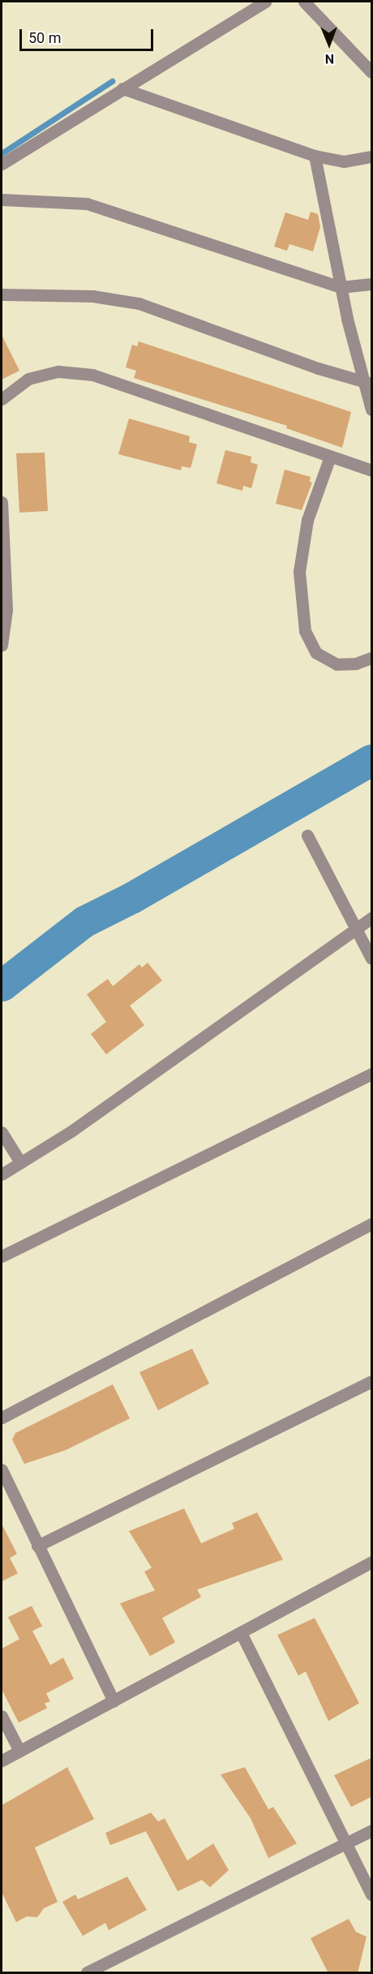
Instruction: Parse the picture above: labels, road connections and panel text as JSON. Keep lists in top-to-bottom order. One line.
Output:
{"scale_bar":"50 m","north":"bottom"}
